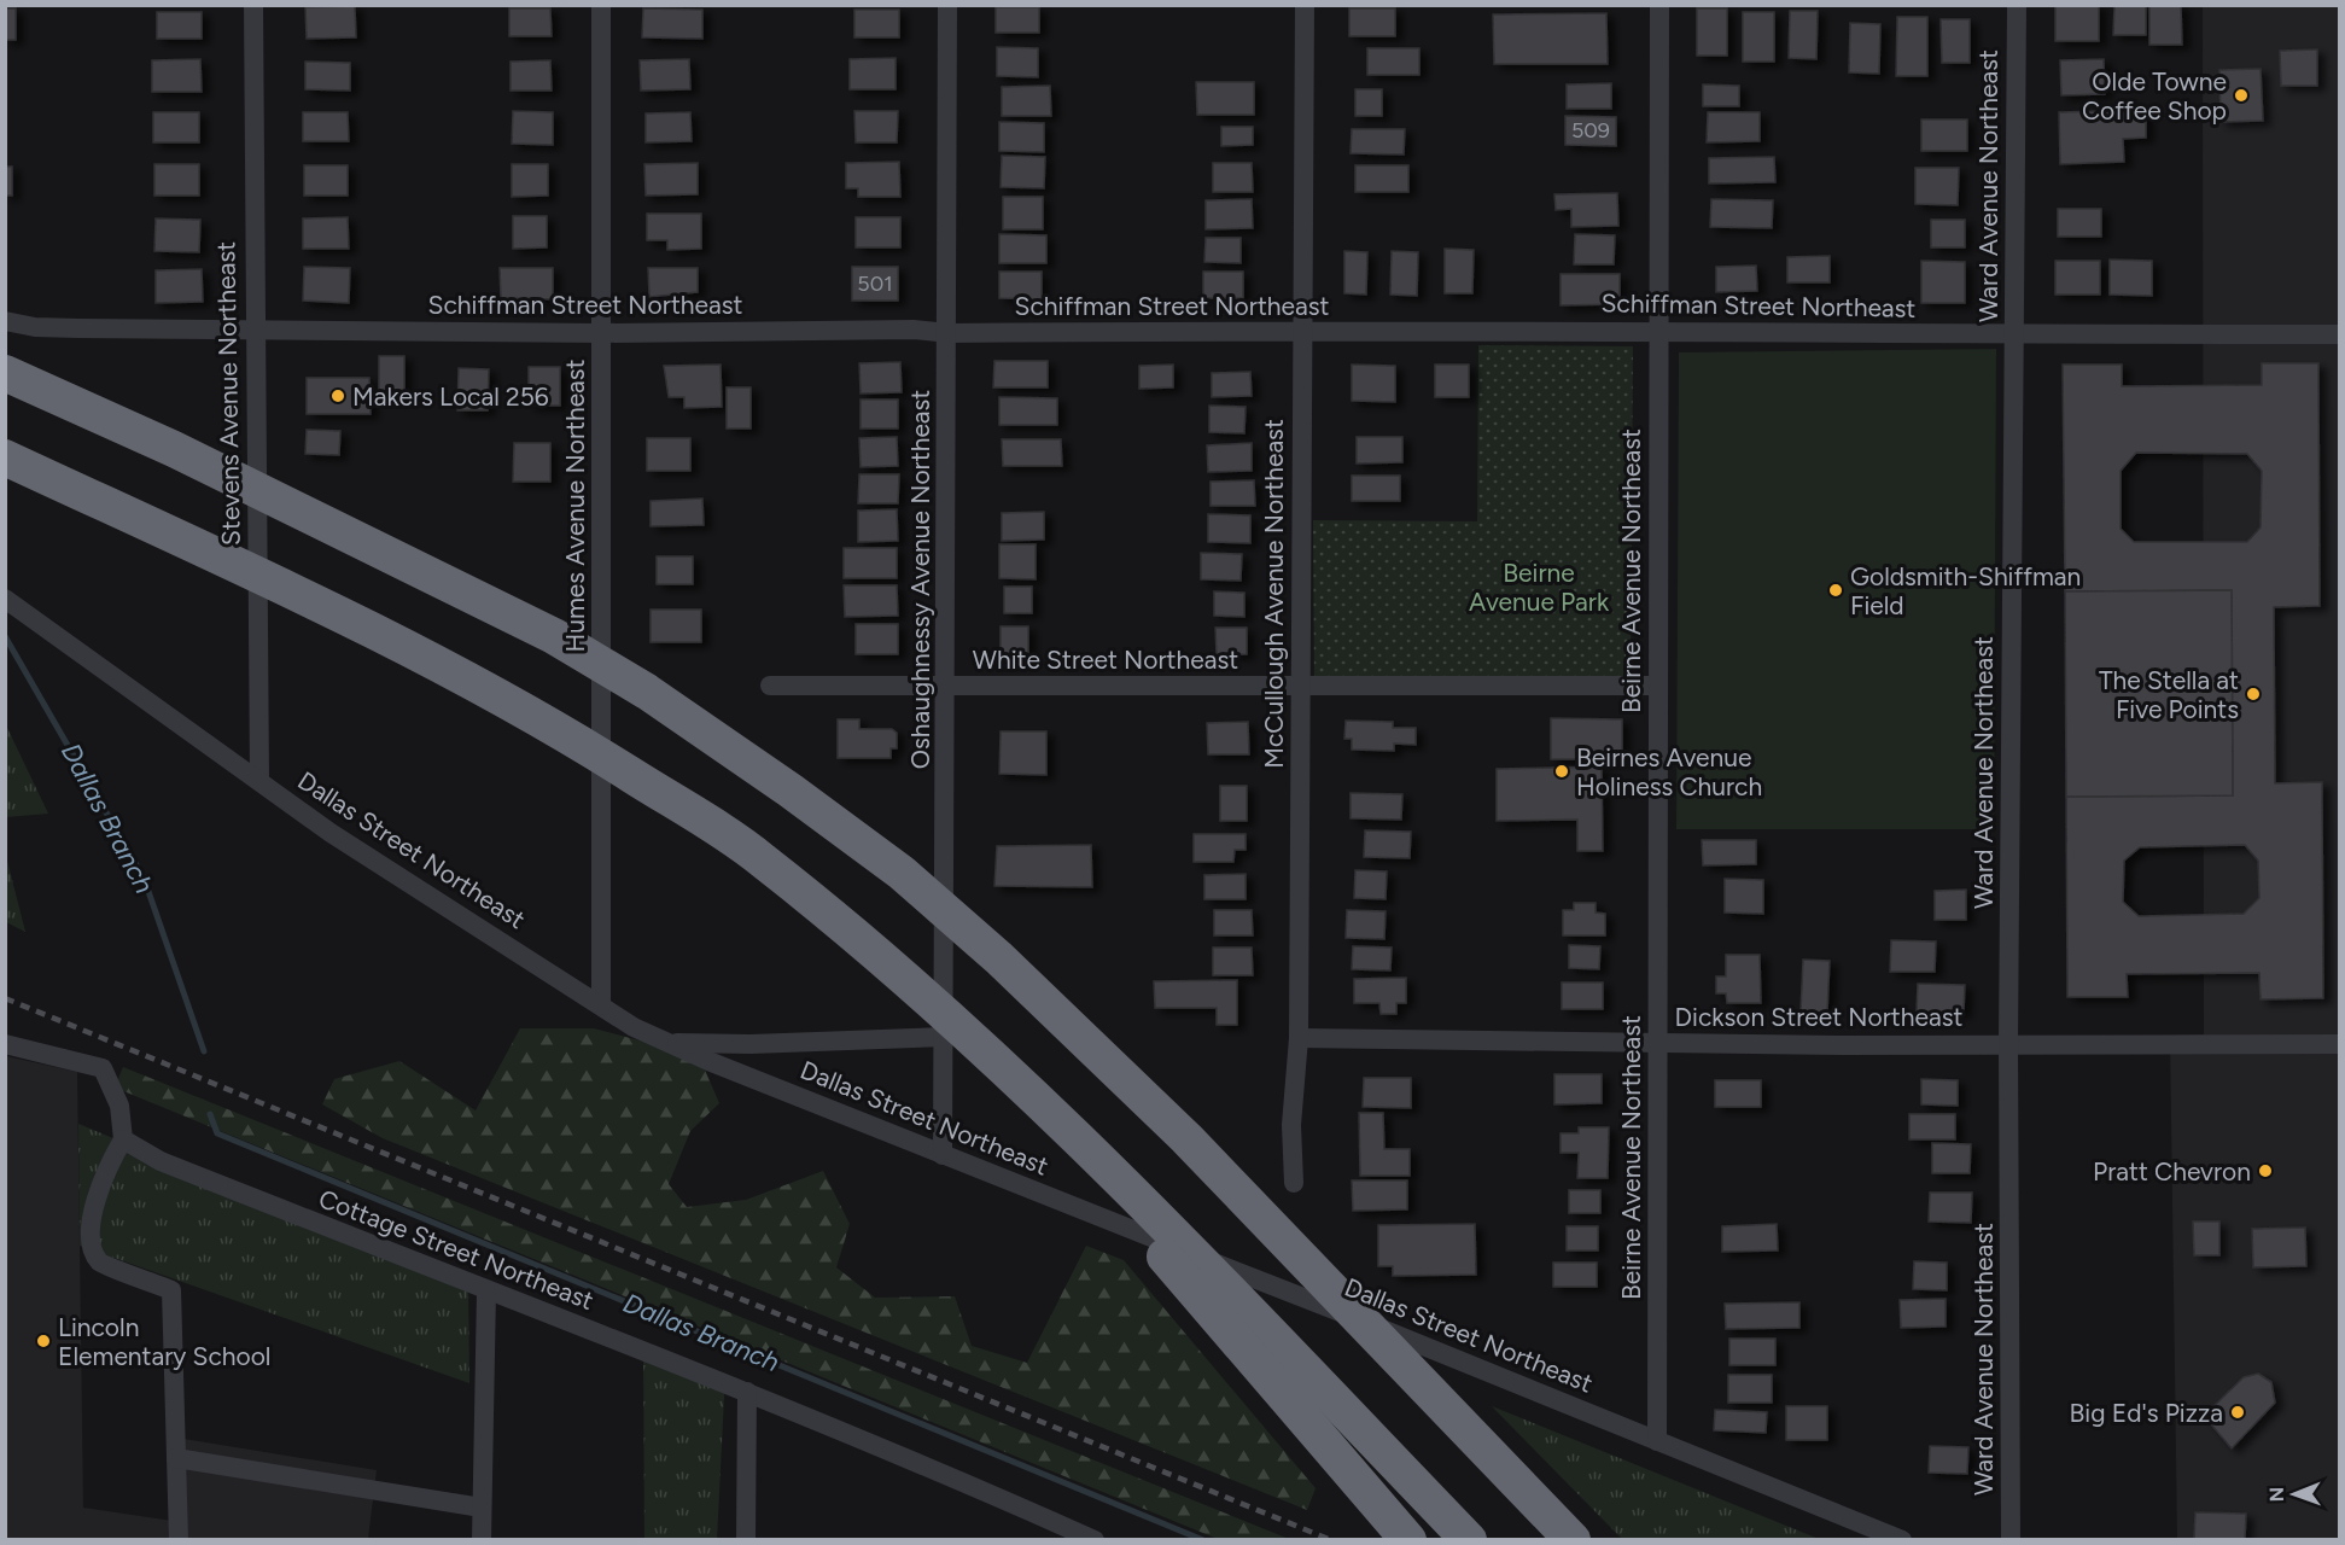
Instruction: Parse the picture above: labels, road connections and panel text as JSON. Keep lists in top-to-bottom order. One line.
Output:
{"streets":{"street":["Ward Avenue Northeast","Schiffman Street Northeast","Stevens Avenue Northeast","Humes Avenue Northeast","Beirne Avenue Northeast","Oshaughnessy Avenue Northeast","McCullough Avenue Northeast","White Street Northeast","Dallas Street Northeast","Dickson Street Northeast","Cottage Street Northeast"]},"crossings":[["Ward Avenue Northeast","Schiffman Street Northeast"],["Ward Avenue Northeast","Dickson Street Northeast"],["Schiffman Street Northeast","Stevens Avenue Northeast"],["Schiffman Street Northeast","Humes Avenue Northeast"],["Schiffman Street Northeast","Beirne Avenue Northeast"],["Schiffman Street Northeast","Oshaughnessy Avenue Northeast"],["Schiffman Street Northeast","McCullough Avenue Northeast"],["Stevens Avenue Northeast","Dallas Street Northeast"],["Humes Avenue Northeast","Dallas Street Northeast"],["Beirne Avenue Northeast","White Street Northeast"],["Beirne Avenue Northeast","Dallas Street Northeast"],["Beirne Avenue Northeast","Dickson Street Northeast"],["Oshaughnessy Avenue Northeast","White Street Northeast"],["Oshaughnessy Avenue Northeast","Dallas Street Northeast"],["McCullough Avenue Northeast","White Street Northeast"],["McCullough Avenue Northeast","Dickson Street Northeast"]],"water":["Dallas Branch"],"parks":["Beirne Avenue Park"],"places":["Olde Towne Coffee Shop","Makers Local 256","Goldsmith-Shiffman Field","The Stella at Five Points","Beirnes Avenue Holiness Church","Pratt Chevron","Lincoln Elementary School","Big Ed's Pizza"],"house_numbers":["509","501"],"north":"left"}
